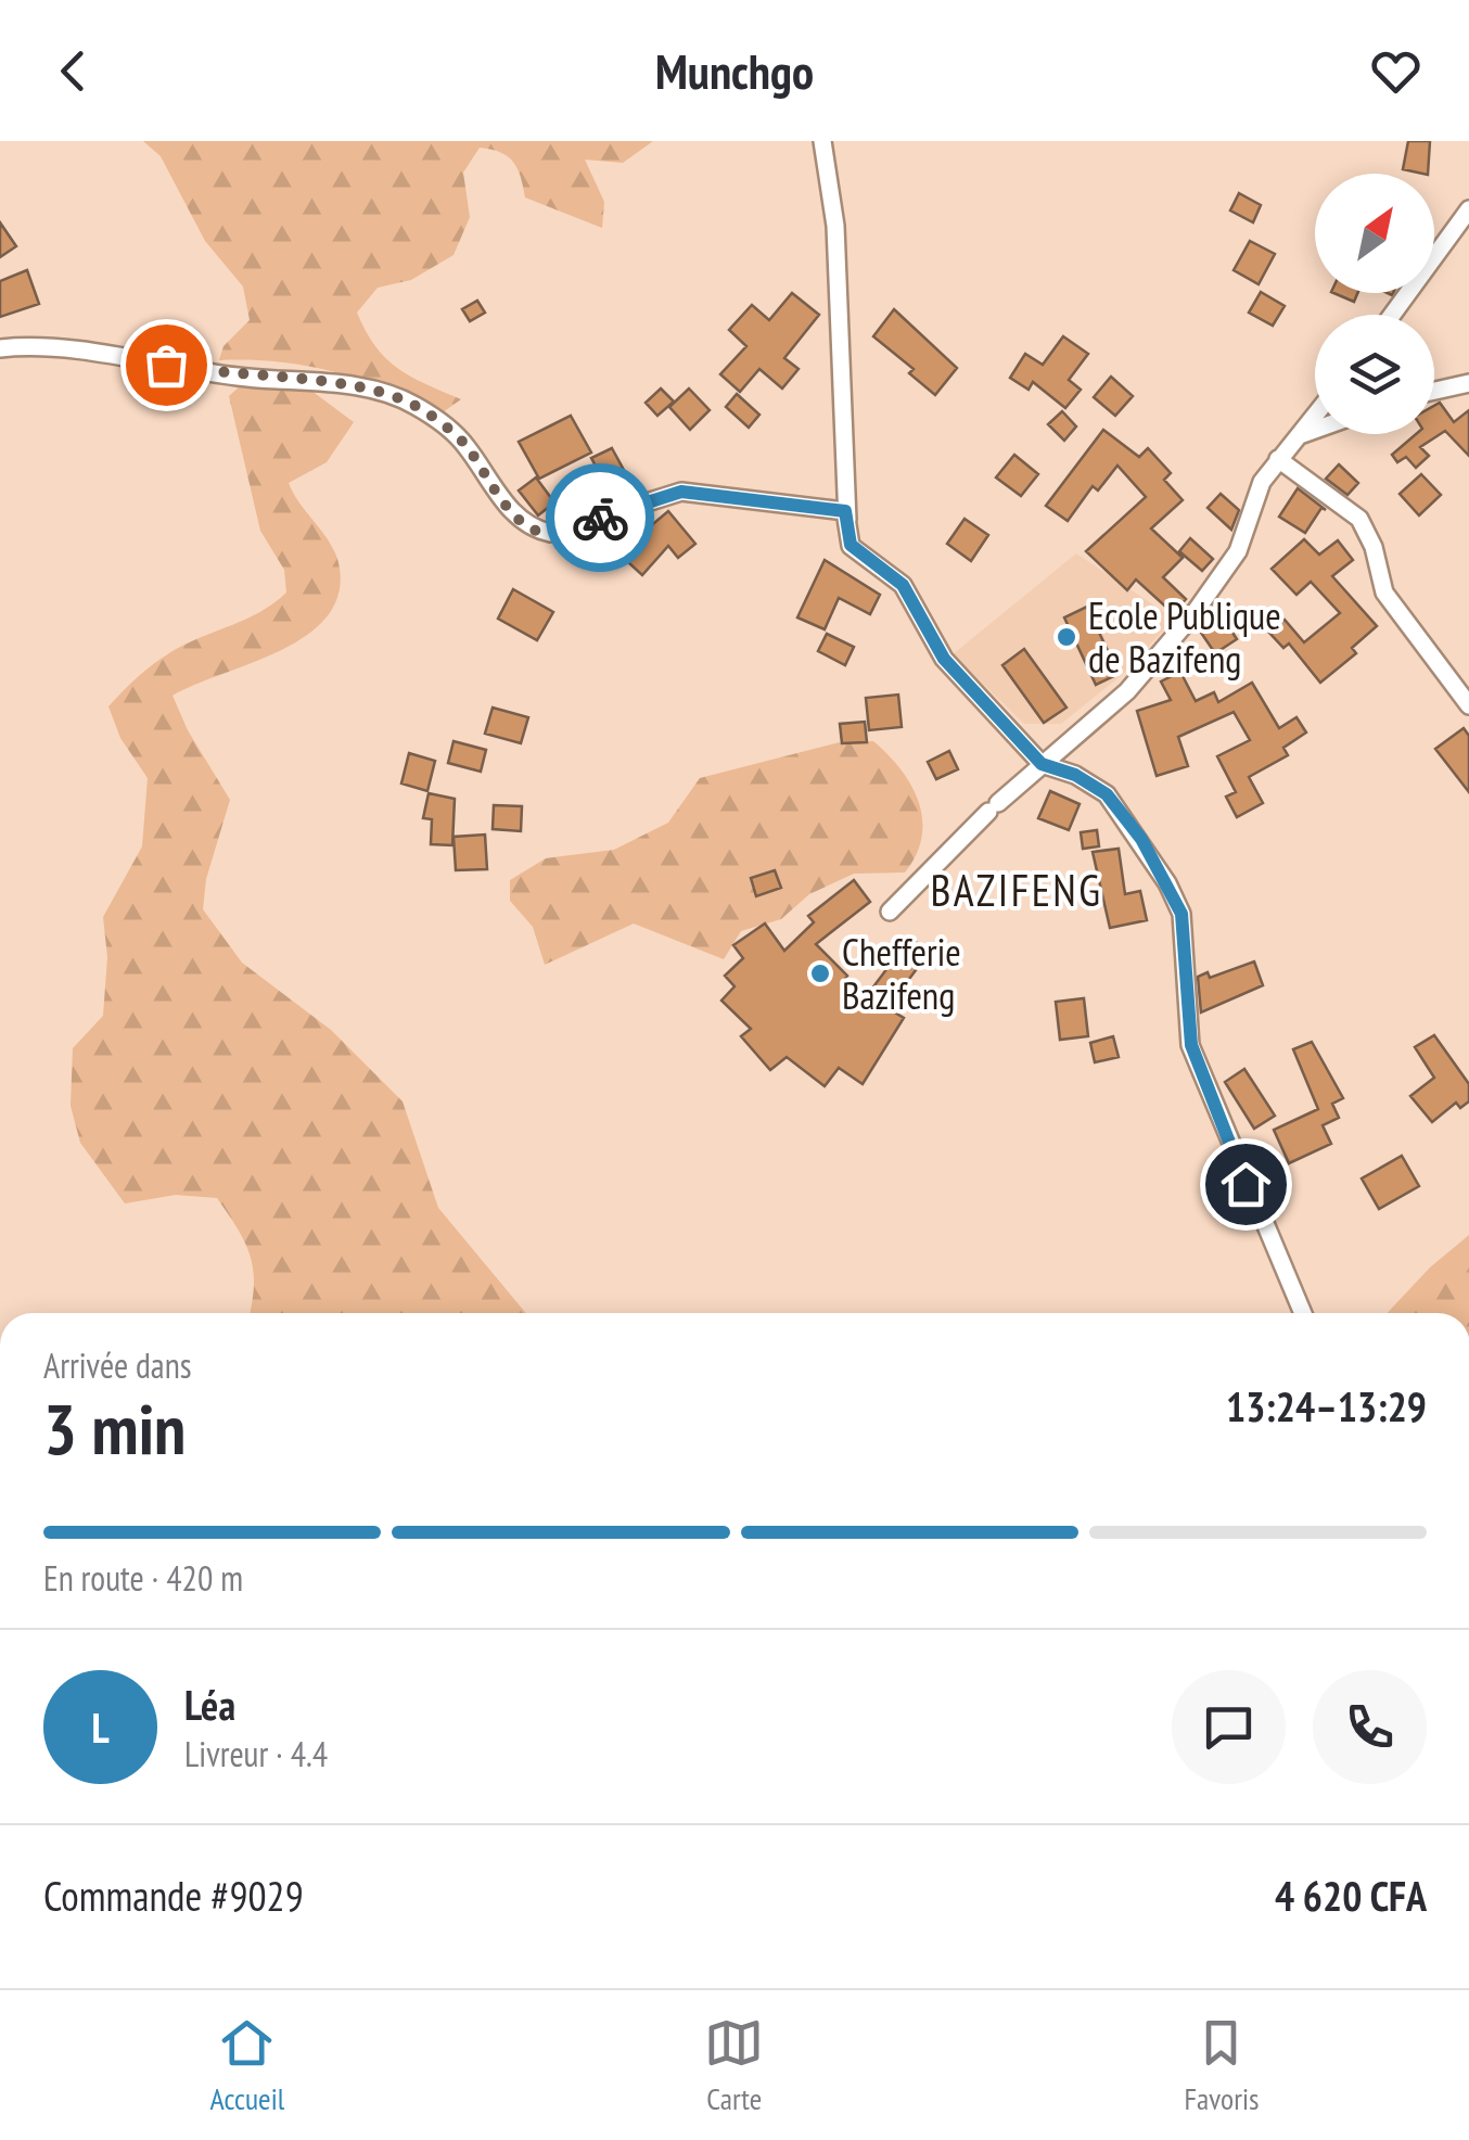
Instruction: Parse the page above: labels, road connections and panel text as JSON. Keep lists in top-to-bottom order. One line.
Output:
{"districts":["BAZIFENG"],"places":["Ecole Publique de Bazifeng","Chefferie Bazifeng"],"north":"top right","page":{"header":"Munchgo","heading":["3 min","Arrivée dans","13:24–13:29"],"panel":["Léa","Livreur · 4.4","Commande #9029","4 620 CFA"],"bar":"En route · 420 m","round":"L","tabs":["Accueil","Carte","Favoris"]}}
